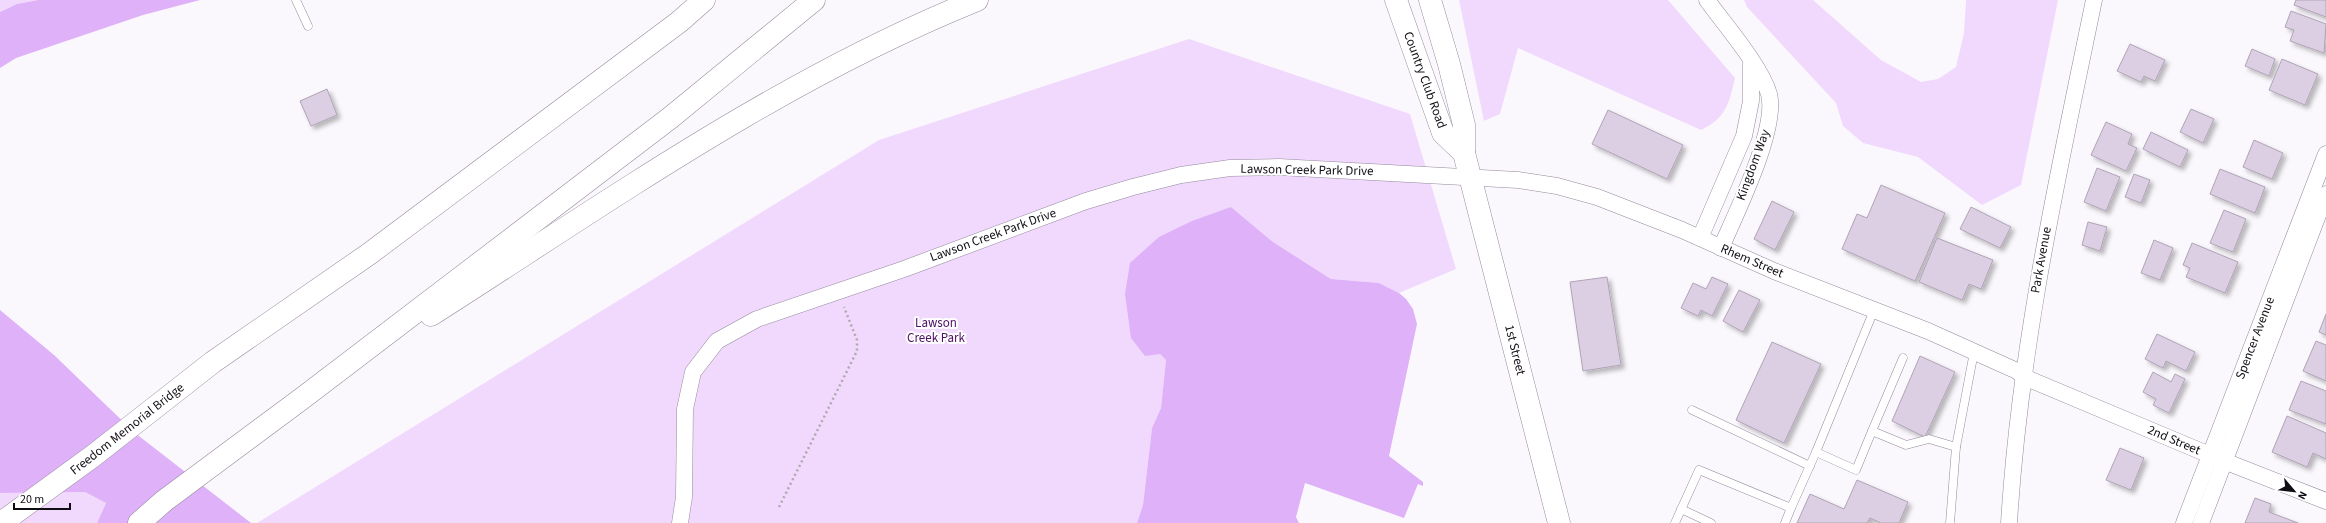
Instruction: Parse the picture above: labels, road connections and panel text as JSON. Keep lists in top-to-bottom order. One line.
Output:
{"streets":{"main road":["Country Club Road","1st Street","Freedom Memorial Bridge"],"street":["Kingdom Way","Lawson Creek Park Drive","Park Avenue","Rhem Street","Spencer Avenue","2nd Street"]},"crossings":[["Country Club Road","Lawson Creek Park Drive"],["Country Club Road","Rhem Street"],["Country Club Road","1st Street"],["Kingdom Way","Rhem Street"],["Lawson Creek Park Drive","Rhem Street"],["Lawson Creek Park Drive","1st Street"],["Park Avenue","Rhem Street"],["Park Avenue","2nd Street"],["Rhem Street","1st Street"],["Rhem Street","2nd Street"],["Spencer Avenue","2nd Street"]],"parks":["Lawson Creek Park"],"scale_bar":"20 m","north":"bottom right"}
